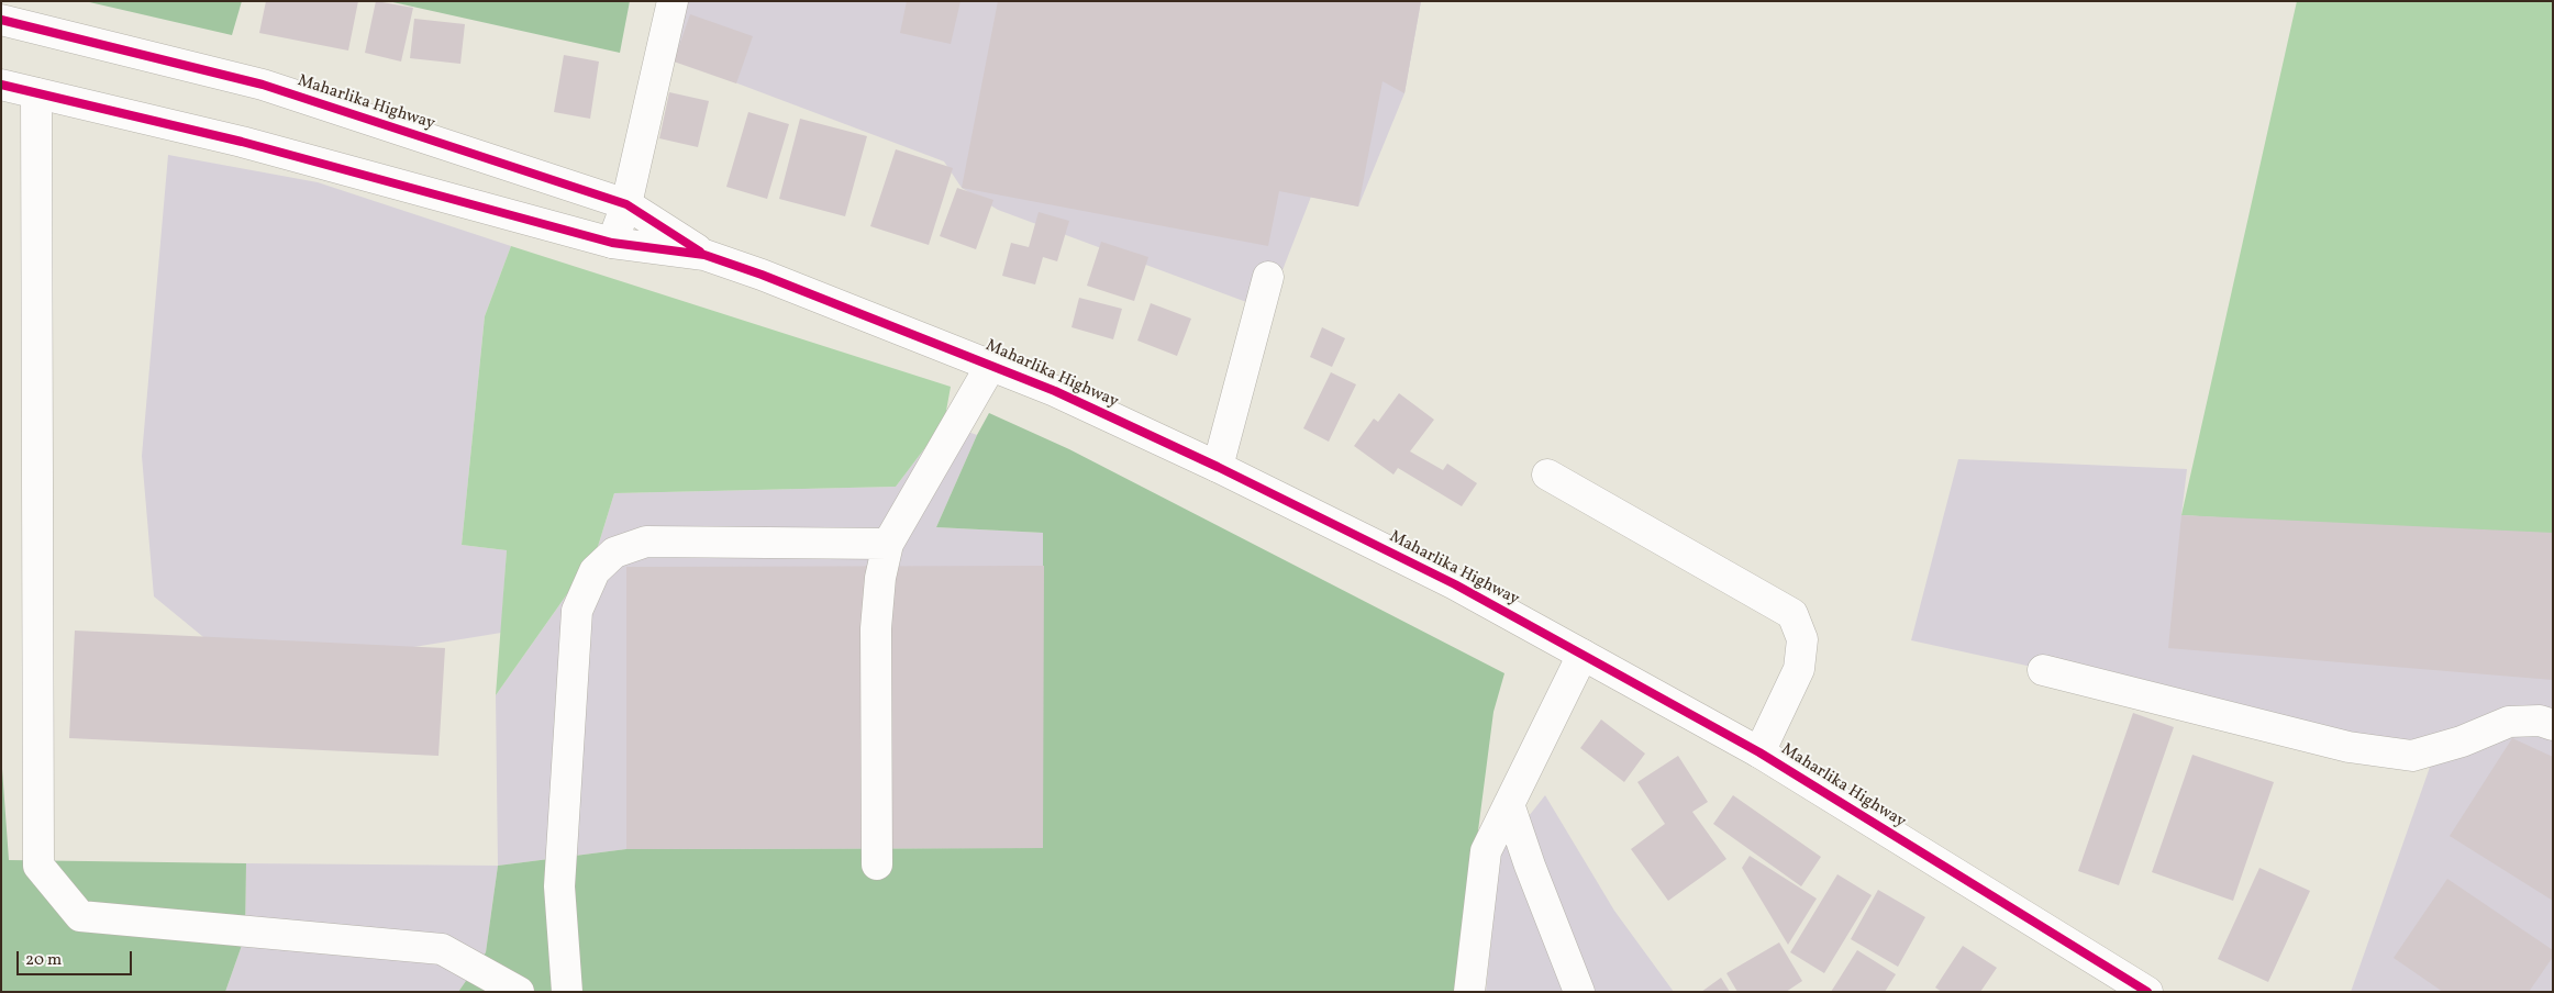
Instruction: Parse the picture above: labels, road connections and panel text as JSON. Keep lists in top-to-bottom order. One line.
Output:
{"streets":{"main road":["Maharlika Highway"]},"scale_bar":"20 m"}
